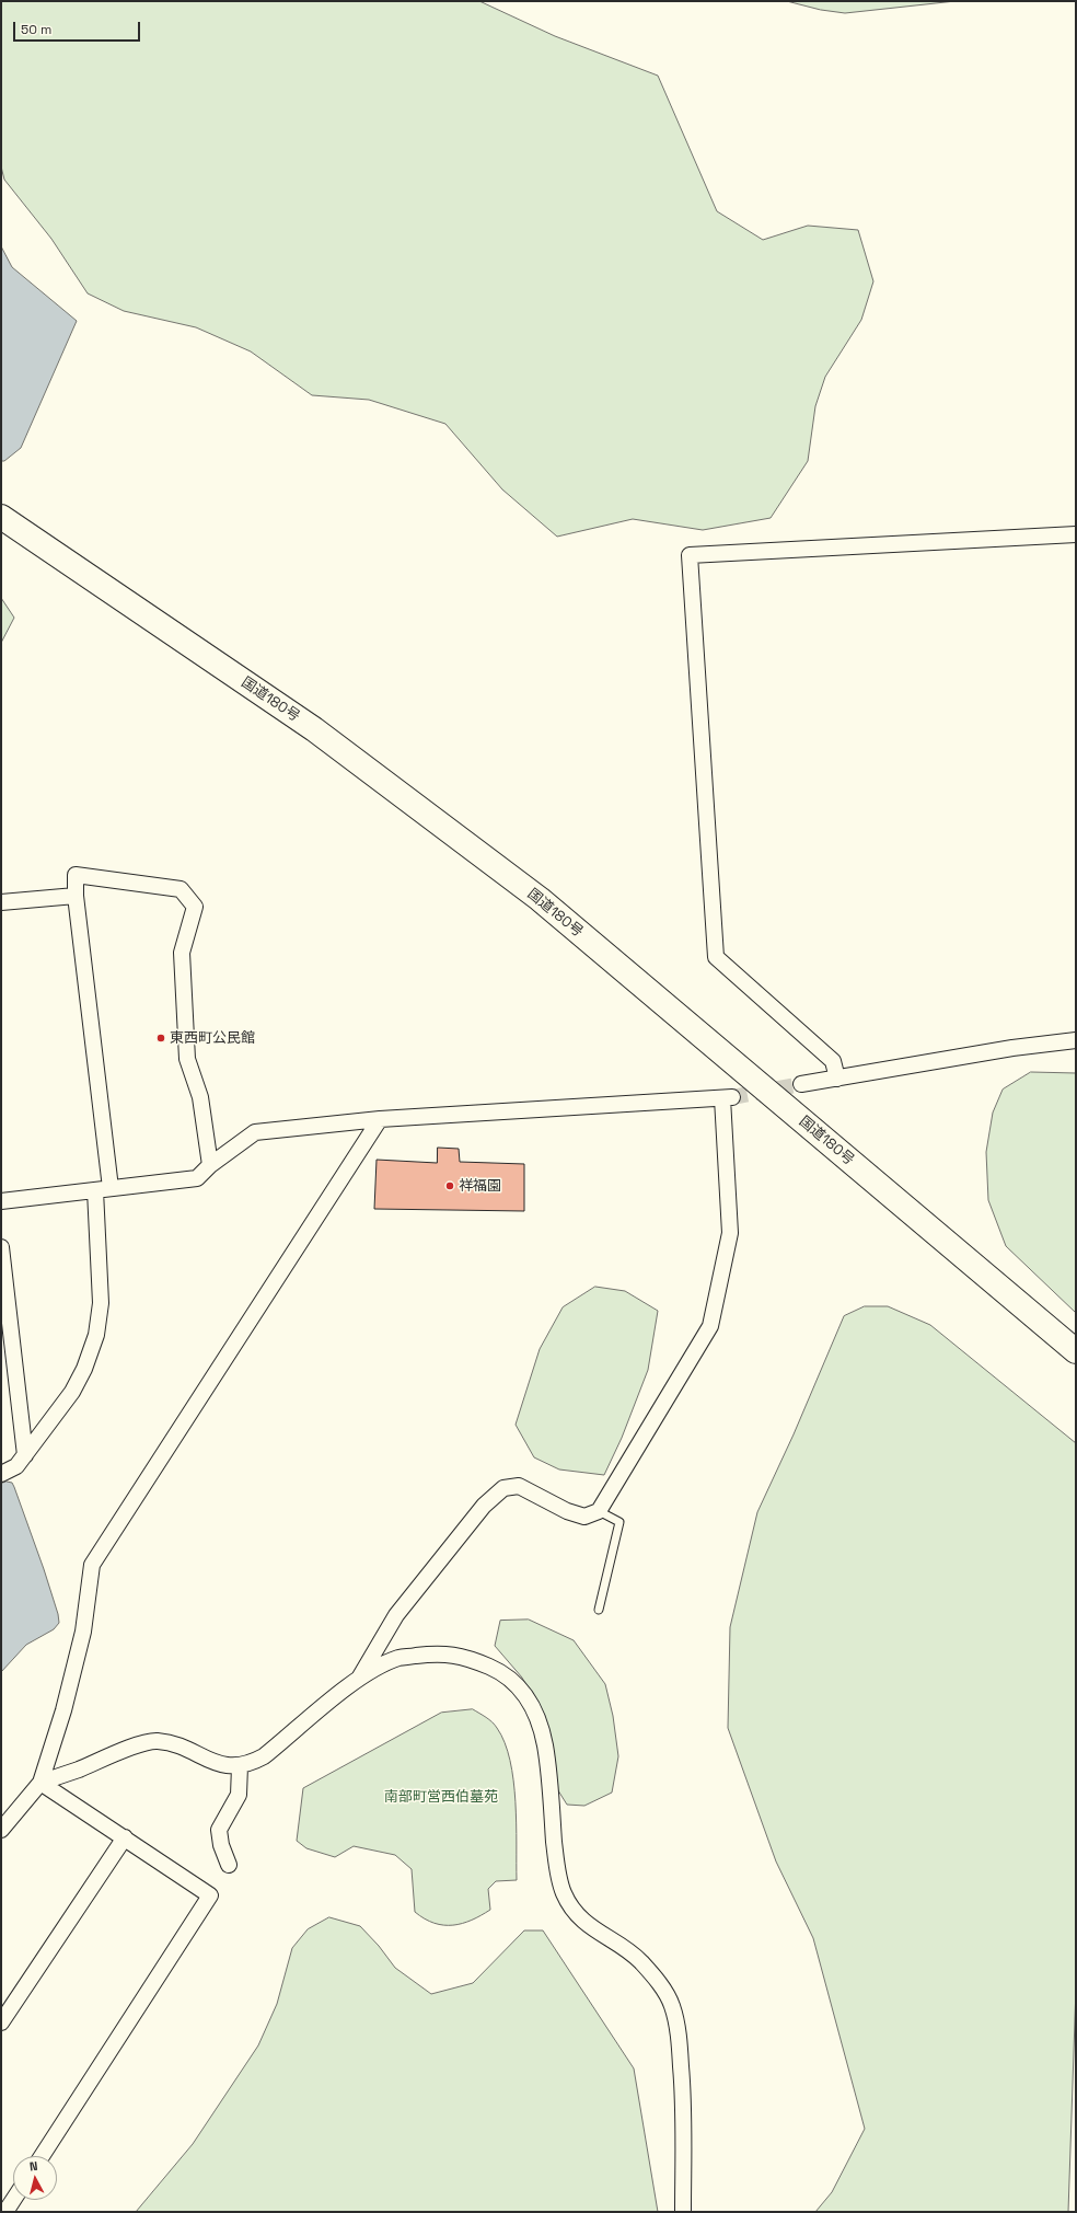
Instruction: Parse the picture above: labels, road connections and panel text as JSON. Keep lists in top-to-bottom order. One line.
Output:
{"streets":{"highway":["国道180号"]},"parks":["南部町営西伯墓苑"],"places":["東西町公民館","祥福園"],"scale_bar":"50 m","north":"top"}
